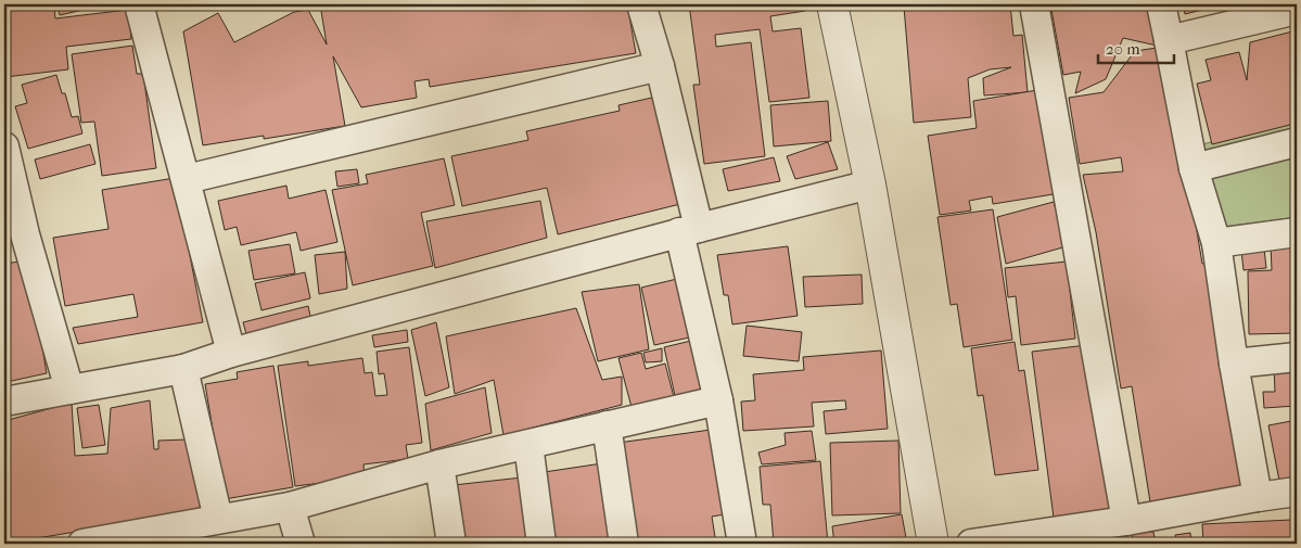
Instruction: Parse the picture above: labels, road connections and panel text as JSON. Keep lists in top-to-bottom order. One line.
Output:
{"scale_bar":"20 m"}
